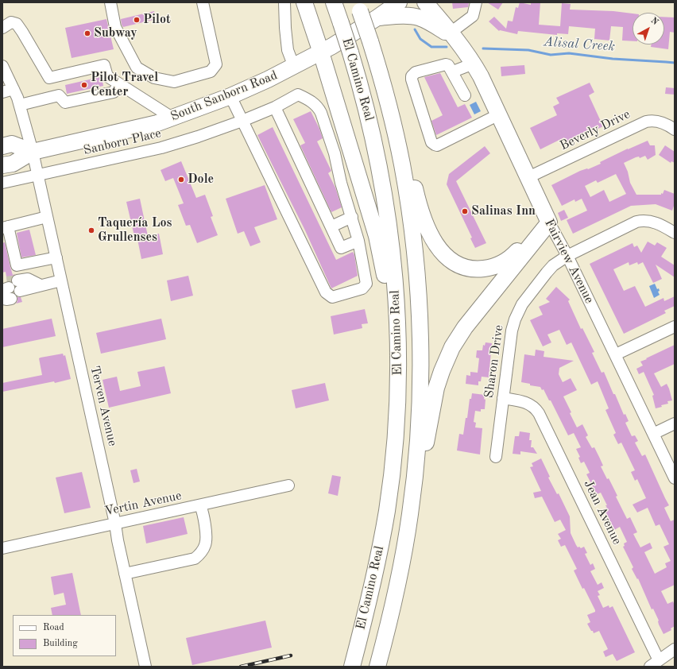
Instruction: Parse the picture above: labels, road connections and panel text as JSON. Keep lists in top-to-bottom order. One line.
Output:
{"streets":{"highway":["El Camino Real","South Sanborn Road","Fairview Avenue"],"street":["Beverly Drive","Sanborn Place","Sharon Drive","Terven Avenue","Vertin Avenue","Jean Avenue"]},"crossings":[["South Sanborn Road","Terven Avenue"],["Beverly Drive","Fairview Avenue"],["Sanborn Place","Terven Avenue"],["Fairview Avenue","Sharon Drive"],["Sharon Drive","Jean Avenue"],["Terven Avenue","Vertin Avenue"]],"water":["Alisal Creek"],"places":["Pilot","Subway","Pilot Travel Center","Dole","Salinas Inn","Taquería Los Grullenses"],"legend":["Road","Building"],"north":"top right"}
